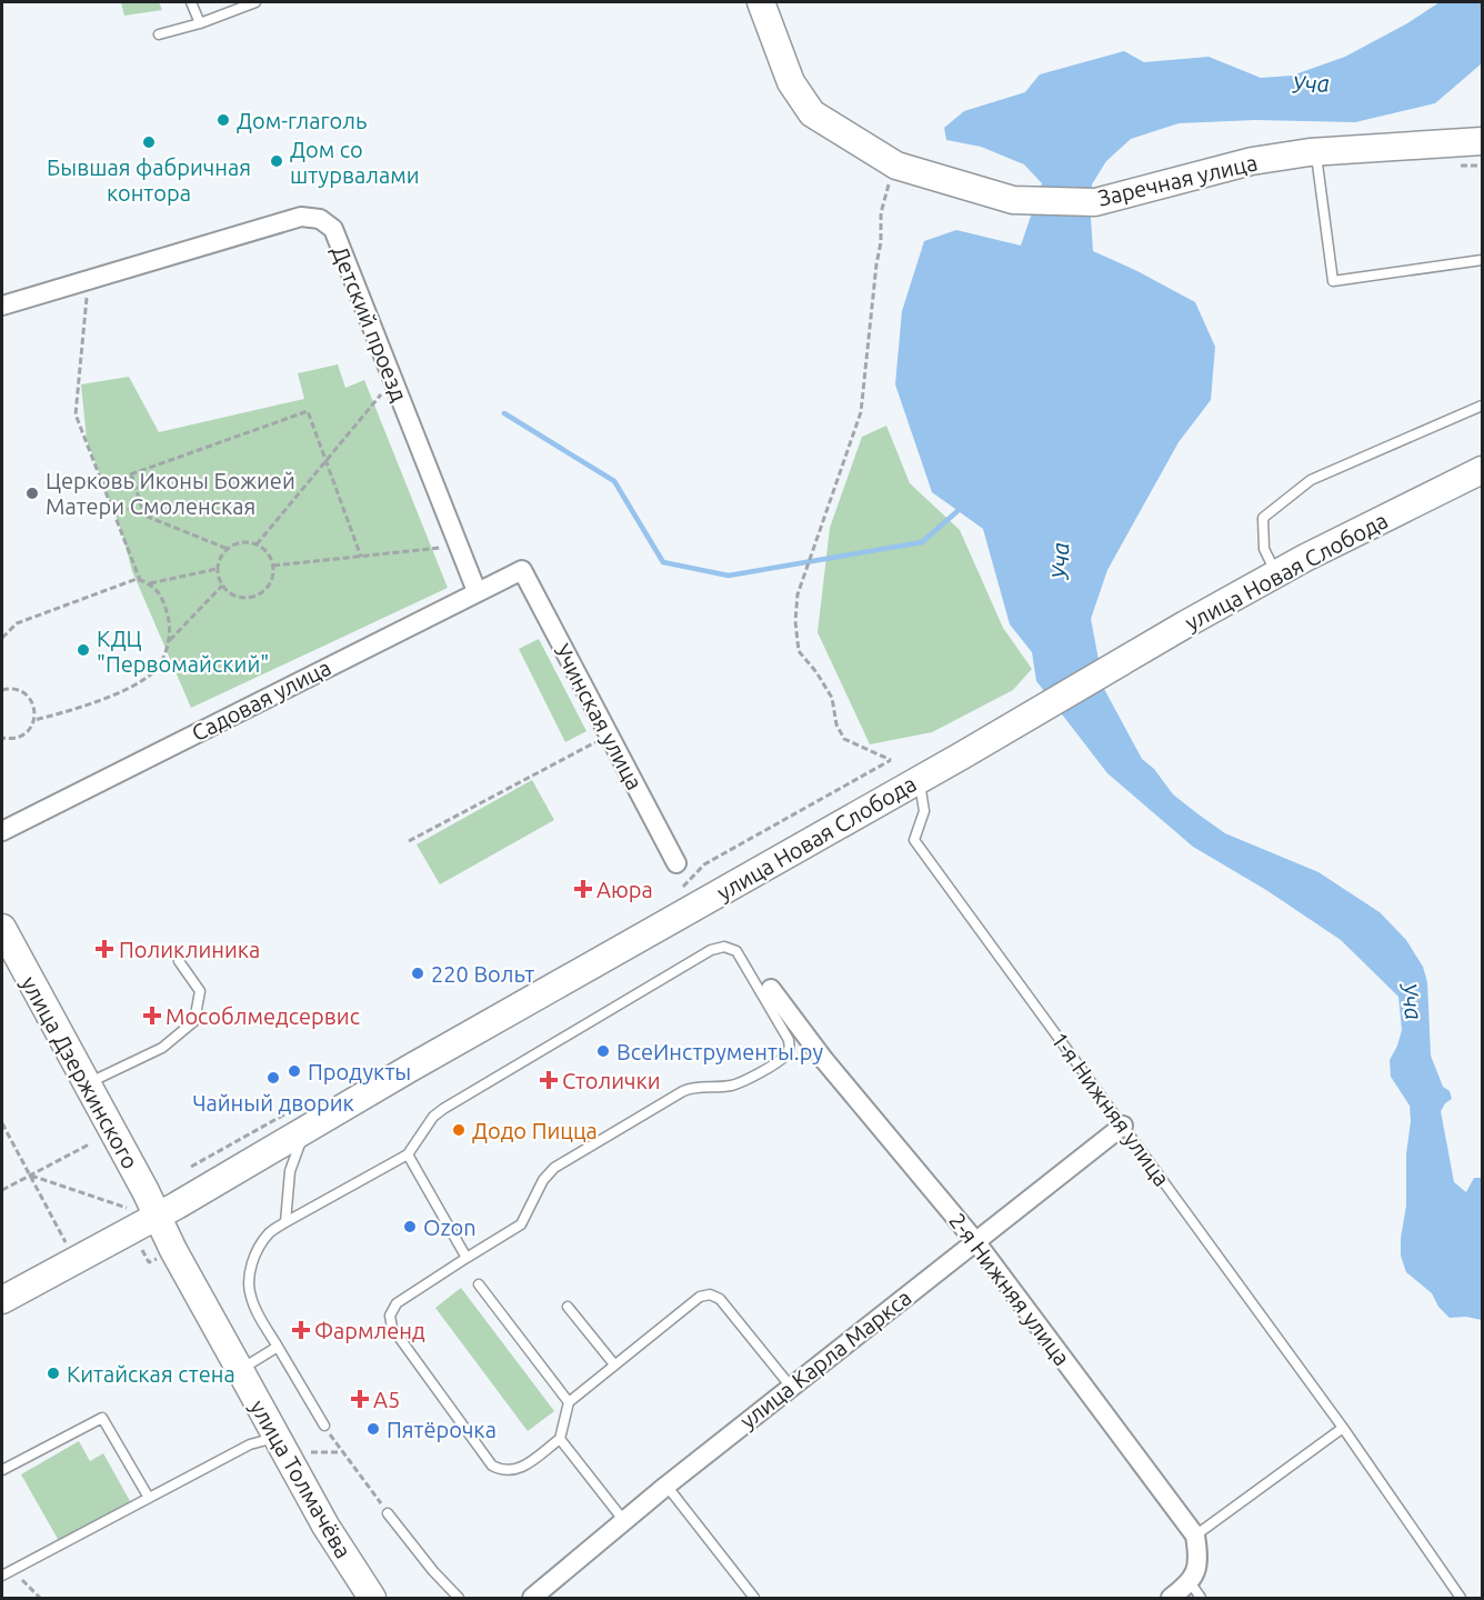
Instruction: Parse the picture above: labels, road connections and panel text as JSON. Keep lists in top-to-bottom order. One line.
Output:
{"streets":{"main road":["Заречная улица","улица Новая Слобода","улица Дзержинского","улица Толмачёва"],"street":["Детский проезд","Садовая улица","Учинская улица","2-я Нижняя улица","улица Карла Маркса"],"lane":["1-я Нижняя улица"]},"crossings":[["Детский проезд","Садовая улица"],["улица Новая Слобода","улица Дзержинского"],["улица Новая Слобода","1-я Нижняя улица"],["улица Новая Слобода","улица Толмачёва"],["Садовая улица","Учинская улица"],["улица Дзержинского","улица Толмачёва"],["1-я Нижняя улица","улица Карла Маркса"],["2-я Нижняя улица","улица Карла Маркса"]],"water":["Уча"],"places":{"other":["Дом-глаголь","Бывшая фабричная контора","Дом со штурвалами","Церковь Иконы Божией Матери Смоленская","КДЦ \"Первомайский\"","220 Вольт","ВсеИнструменты.ру","Продукты","Чайный дворик","Додо Пицца","Ozon","Китайская стена","Пятёрочка"],"health":["Аюра","Поликлиника","Мособлмедсервис","Столички","Фармленд","А5"]}}
